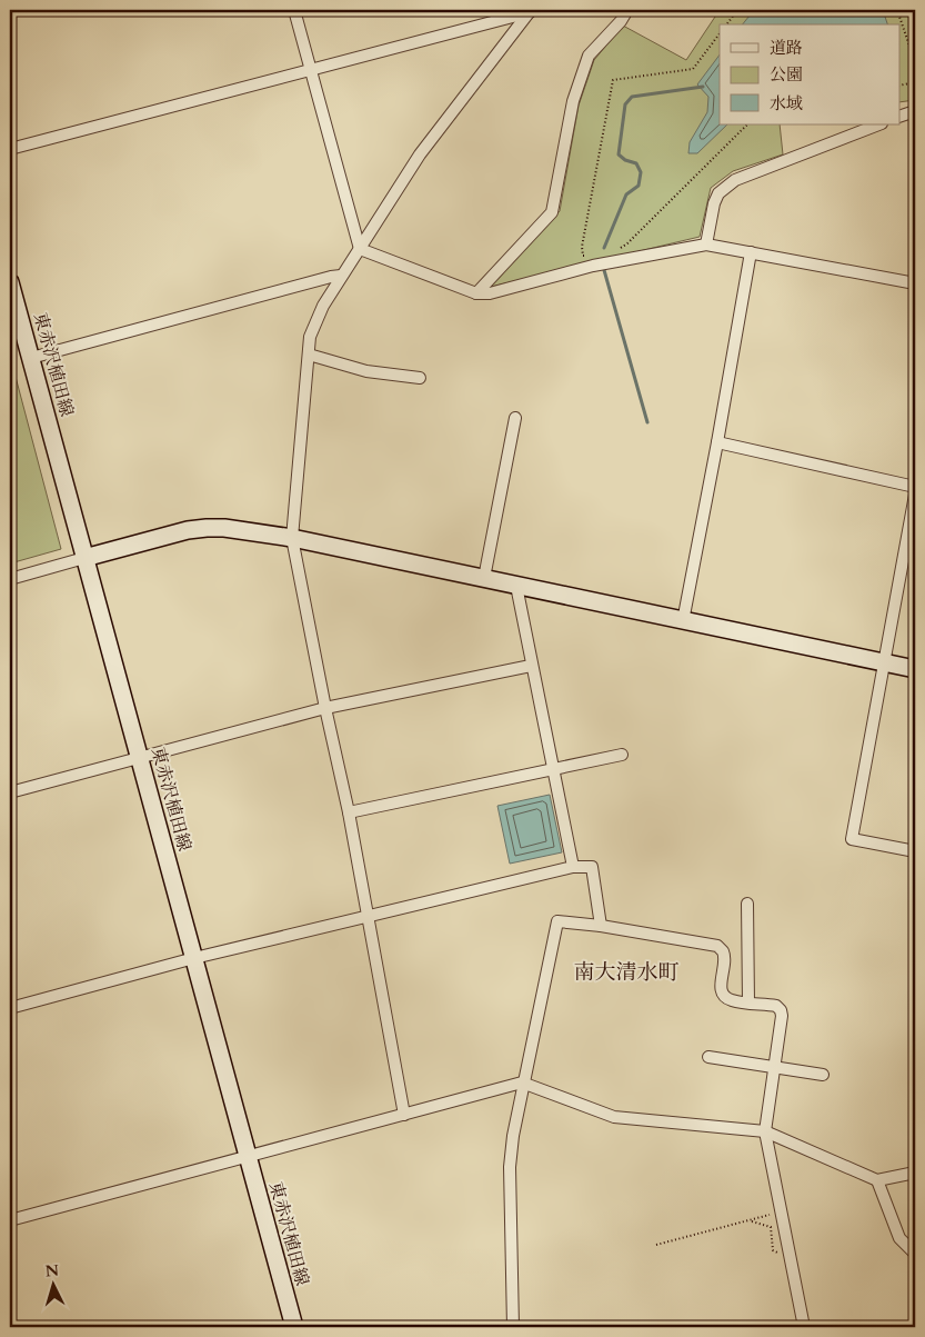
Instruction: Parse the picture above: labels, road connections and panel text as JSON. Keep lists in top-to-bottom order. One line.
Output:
{"streets":{"main road":["東赤沢植田線"]},"districts":["南大清水町"],"legend":["道路","公園","水域"],"north":"top"}
